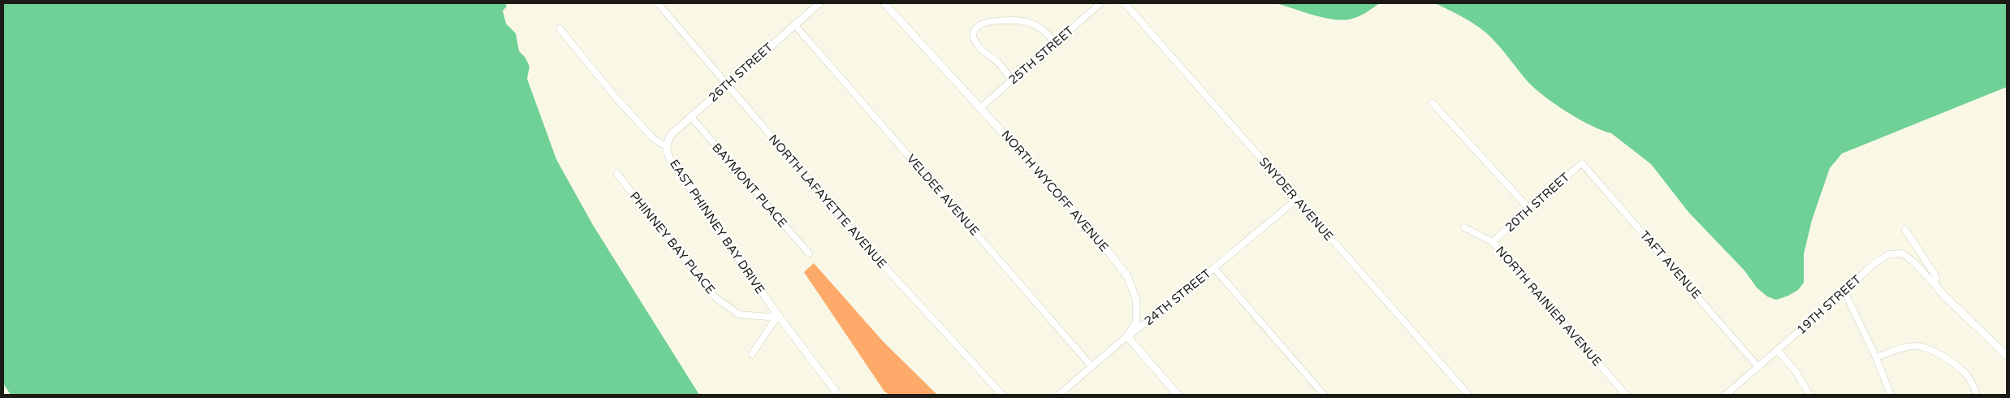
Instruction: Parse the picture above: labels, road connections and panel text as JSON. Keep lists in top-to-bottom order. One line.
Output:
{"streets":{"street":["25TH STREET","26TH STREET","BAYMONT PLACE","NORTH WYCOFF AVENUE","VELDEE AVENUE","SNYDER AVENUE","NORTH LAFAYETTE AVENUE","20TH STREET","EAST PHINNEY BAY DRIVE","PHINNEY BAY PLACE","TAFT AVENUE","24TH STREET","19TH STREET","NORTH RAINIER AVENUE"]},"crossings":[["25TH STREET","NORTH WYCOFF AVENUE"],["26TH STREET","BAYMONT PLACE"],["26TH STREET","VELDEE AVENUE"],["26TH STREET","NORTH LAFAYETTE AVENUE"],["26TH STREET","EAST PHINNEY BAY DRIVE"],["NORTH WYCOFF AVENUE","24TH STREET"],["VELDEE AVENUE","24TH STREET"],["SNYDER AVENUE","24TH STREET"],["20TH STREET","TAFT AVENUE"],["20TH STREET","NORTH RAINIER AVENUE"],["EAST PHINNEY BAY DRIVE","PHINNEY BAY PLACE"],["TAFT AVENUE","19TH STREET"]]}
